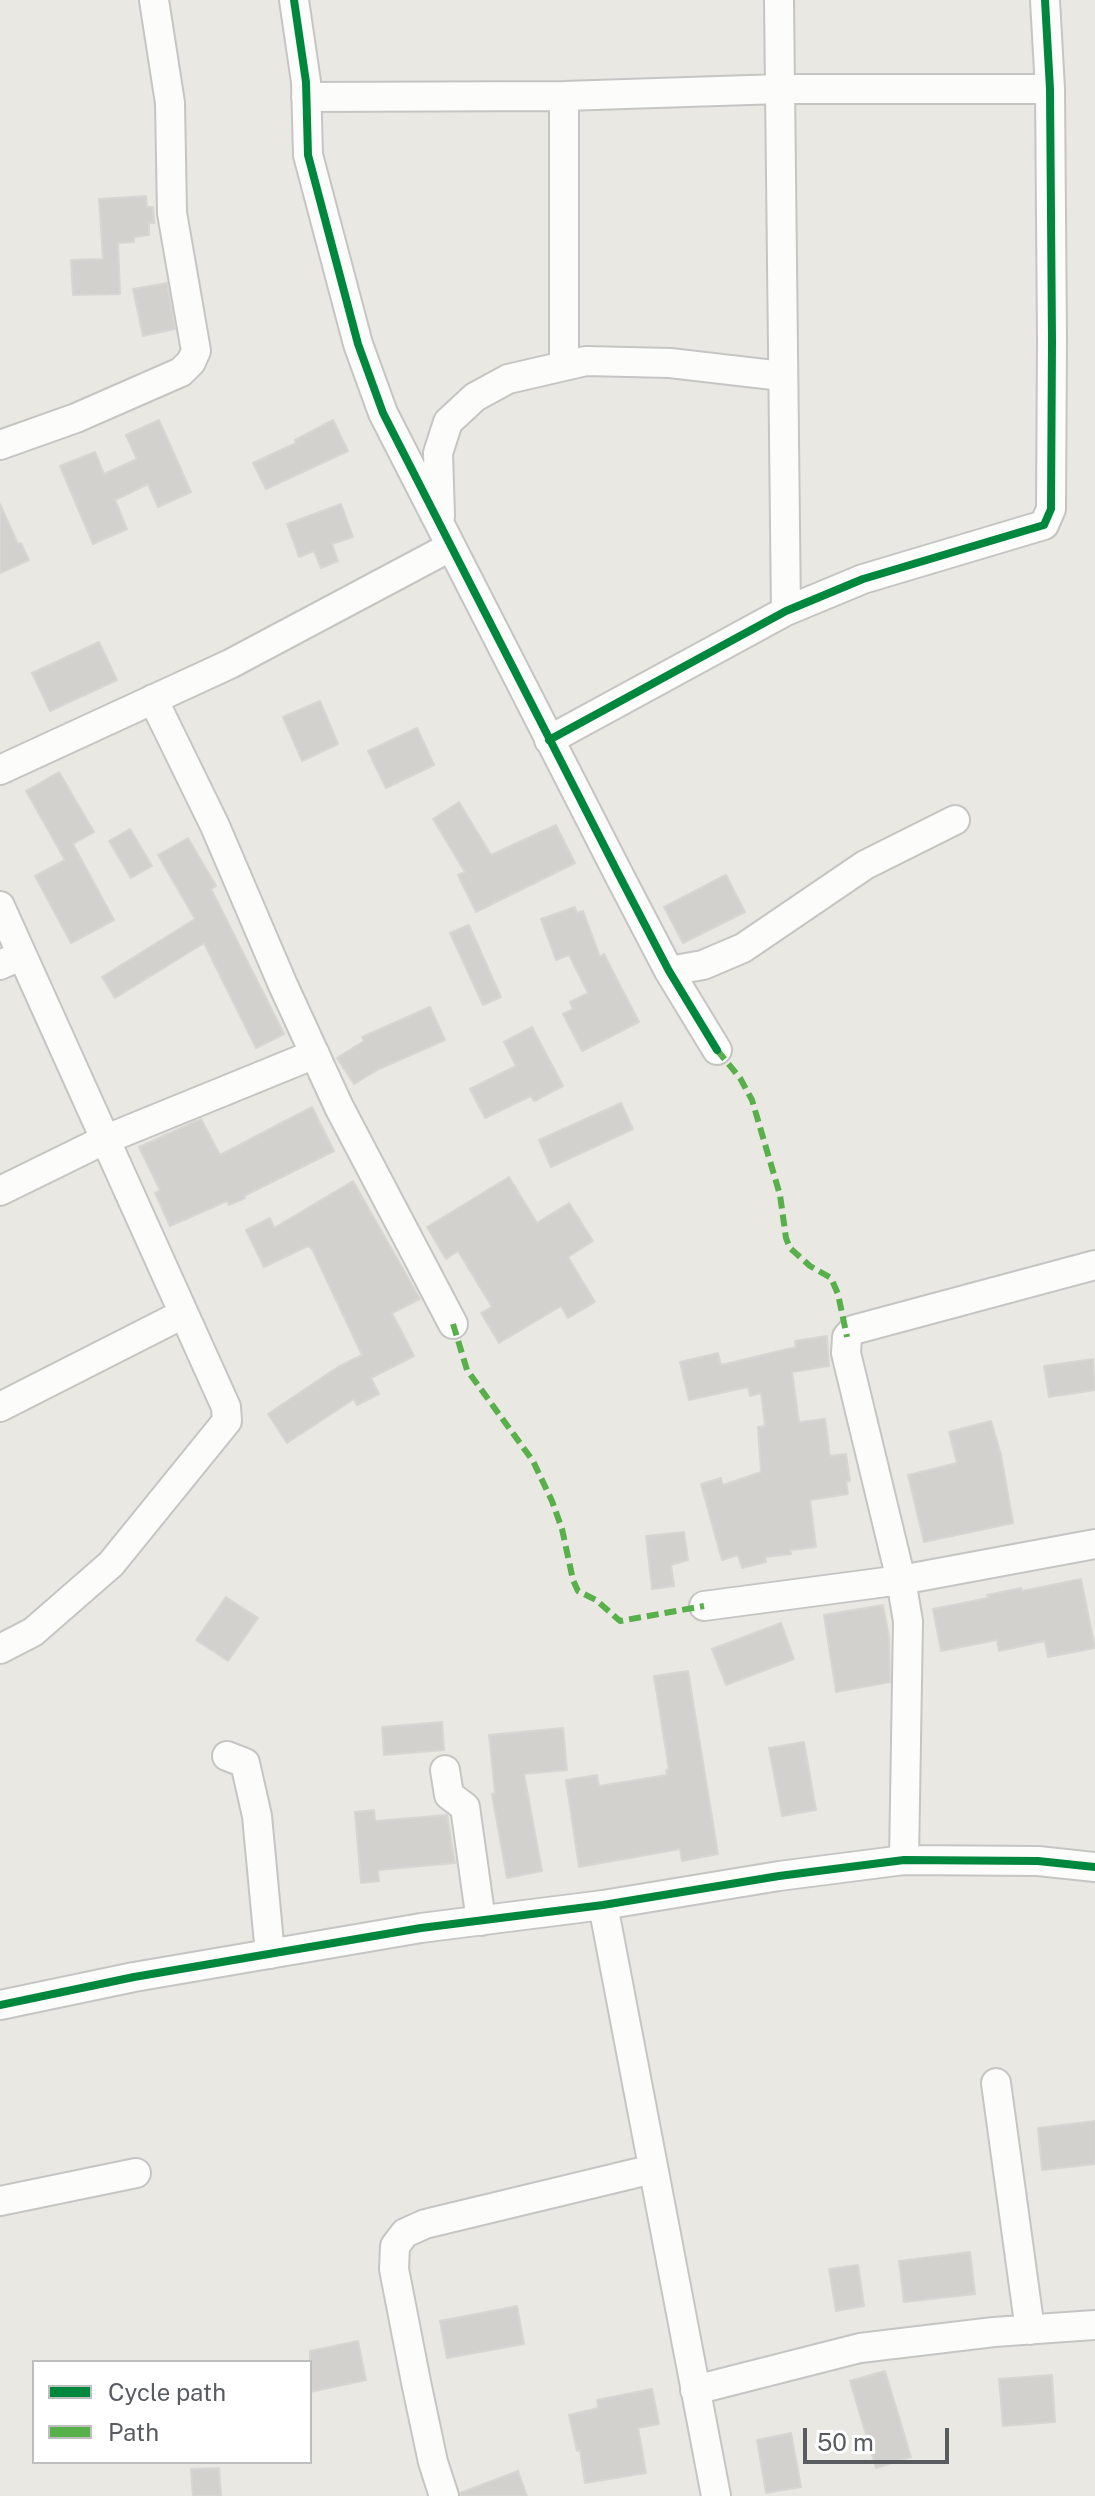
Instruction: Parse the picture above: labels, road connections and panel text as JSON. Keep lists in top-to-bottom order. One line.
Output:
{"legend":["Cycle path","Path"],"scale_bar":"50 m"}
